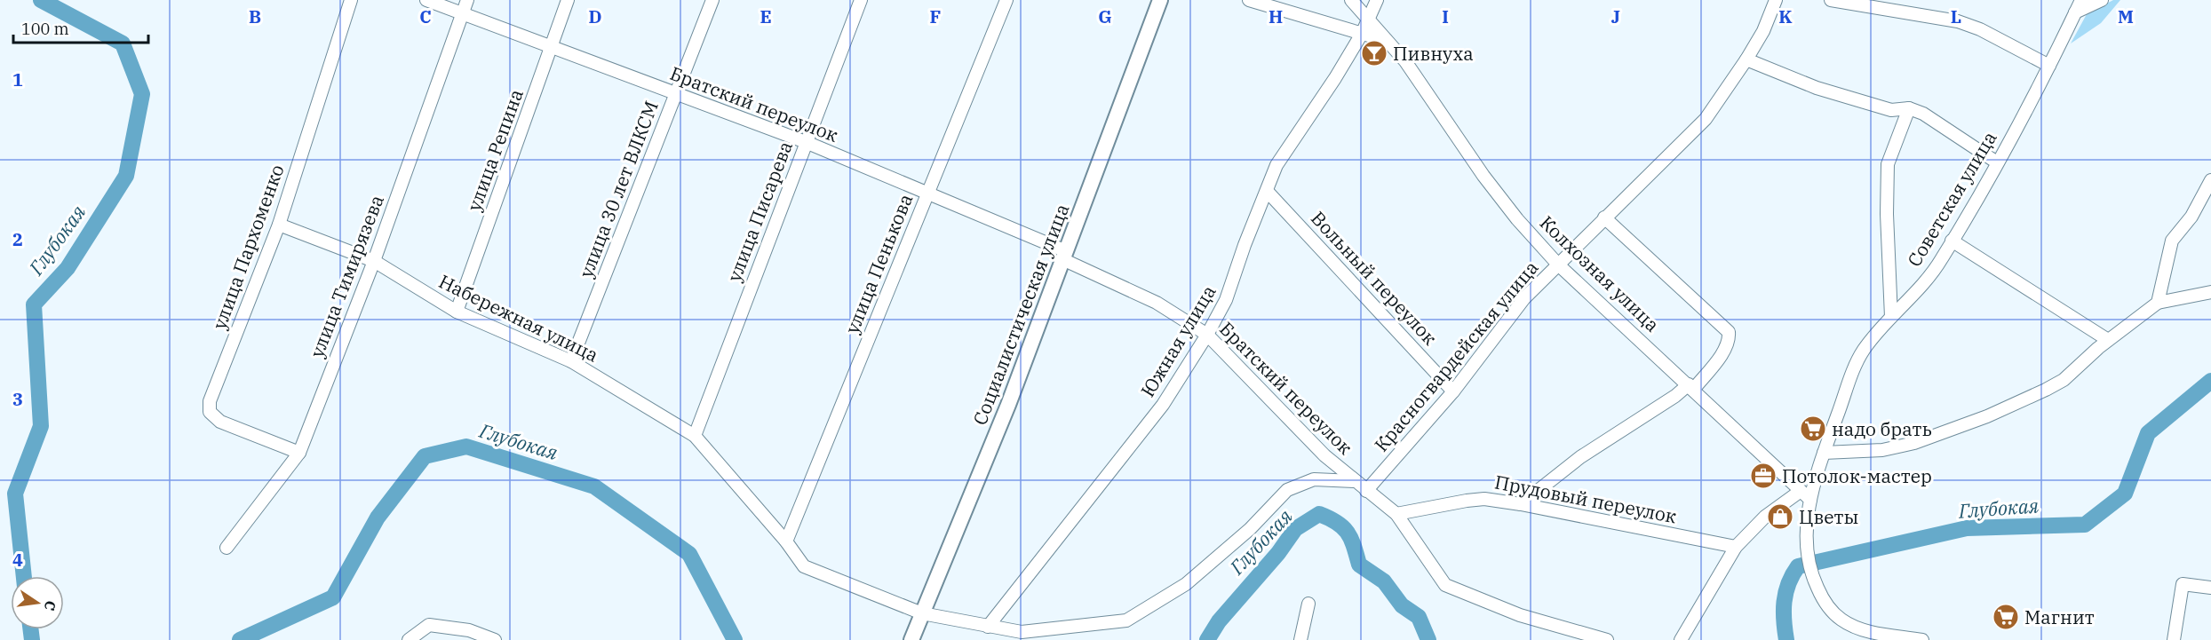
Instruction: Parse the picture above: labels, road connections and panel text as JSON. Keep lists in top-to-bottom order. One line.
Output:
{"streets":{"main road":["Социалистическая улица"],"street":["Братский переулок","улица Репина","улица 30 лет ВЛКСМ","Советская улица","улица Писарева","улица Пархоменко","улица Пенькова","Колхозная улица","улица Тимирязева","Вольный переулок","Набережная улица","Южная улица","Красногвардейская улица","Прудовый переулок"]},"crossings":[["Братский переулок","улица Репина"],["Братский переулок","улица 30 лет ВЛКСМ"],["Братский переулок","улица Писарева"],["Братский переулок","улица Пенькова"],["Братский переулок","улица Тимирязева"],["Братский переулок","Социалистическая улица"],["Братский переулок","Набережная улица"],["Братский переулок","Южная улица"],["Братский переулок","Красногвардейская улица"],["улица Репина","Набережная улица"],["улица 30 лет ВЛКСМ","Набережная улица"],["Советская улица","Колхозная улица"],["улица Писарева","Набережная улица"],["улица Пархоменко","улица Тимирязева"],["улица Пархоменко","Набережная улица"],["улица Пенькова","Набережная улица"],["Колхозная улица","Южная улица"],["Колхозная улица","Красногвардейская улица"],["улица Тимирязева","Набережная улица"],["Вольный переулок","Южная улица"],["Вольный переулок","Красногвардейская улица"],["Социалистическая улица","Набережная улица"],["Набережная улица","Южная улица"]],"water":["Глубокая"],"places":{"bar":["Пивнуха"],"supermarket":["надо брать","Магнит"],"office":["Потолок-мастер"],"shop":["Цветы"]},"scale_bar":"100 m","north":"right","grid":{"columns":["B","C","D","E","F","G","H","I","J","K","L","M"],"rows":["1","2","3","4"]}}
